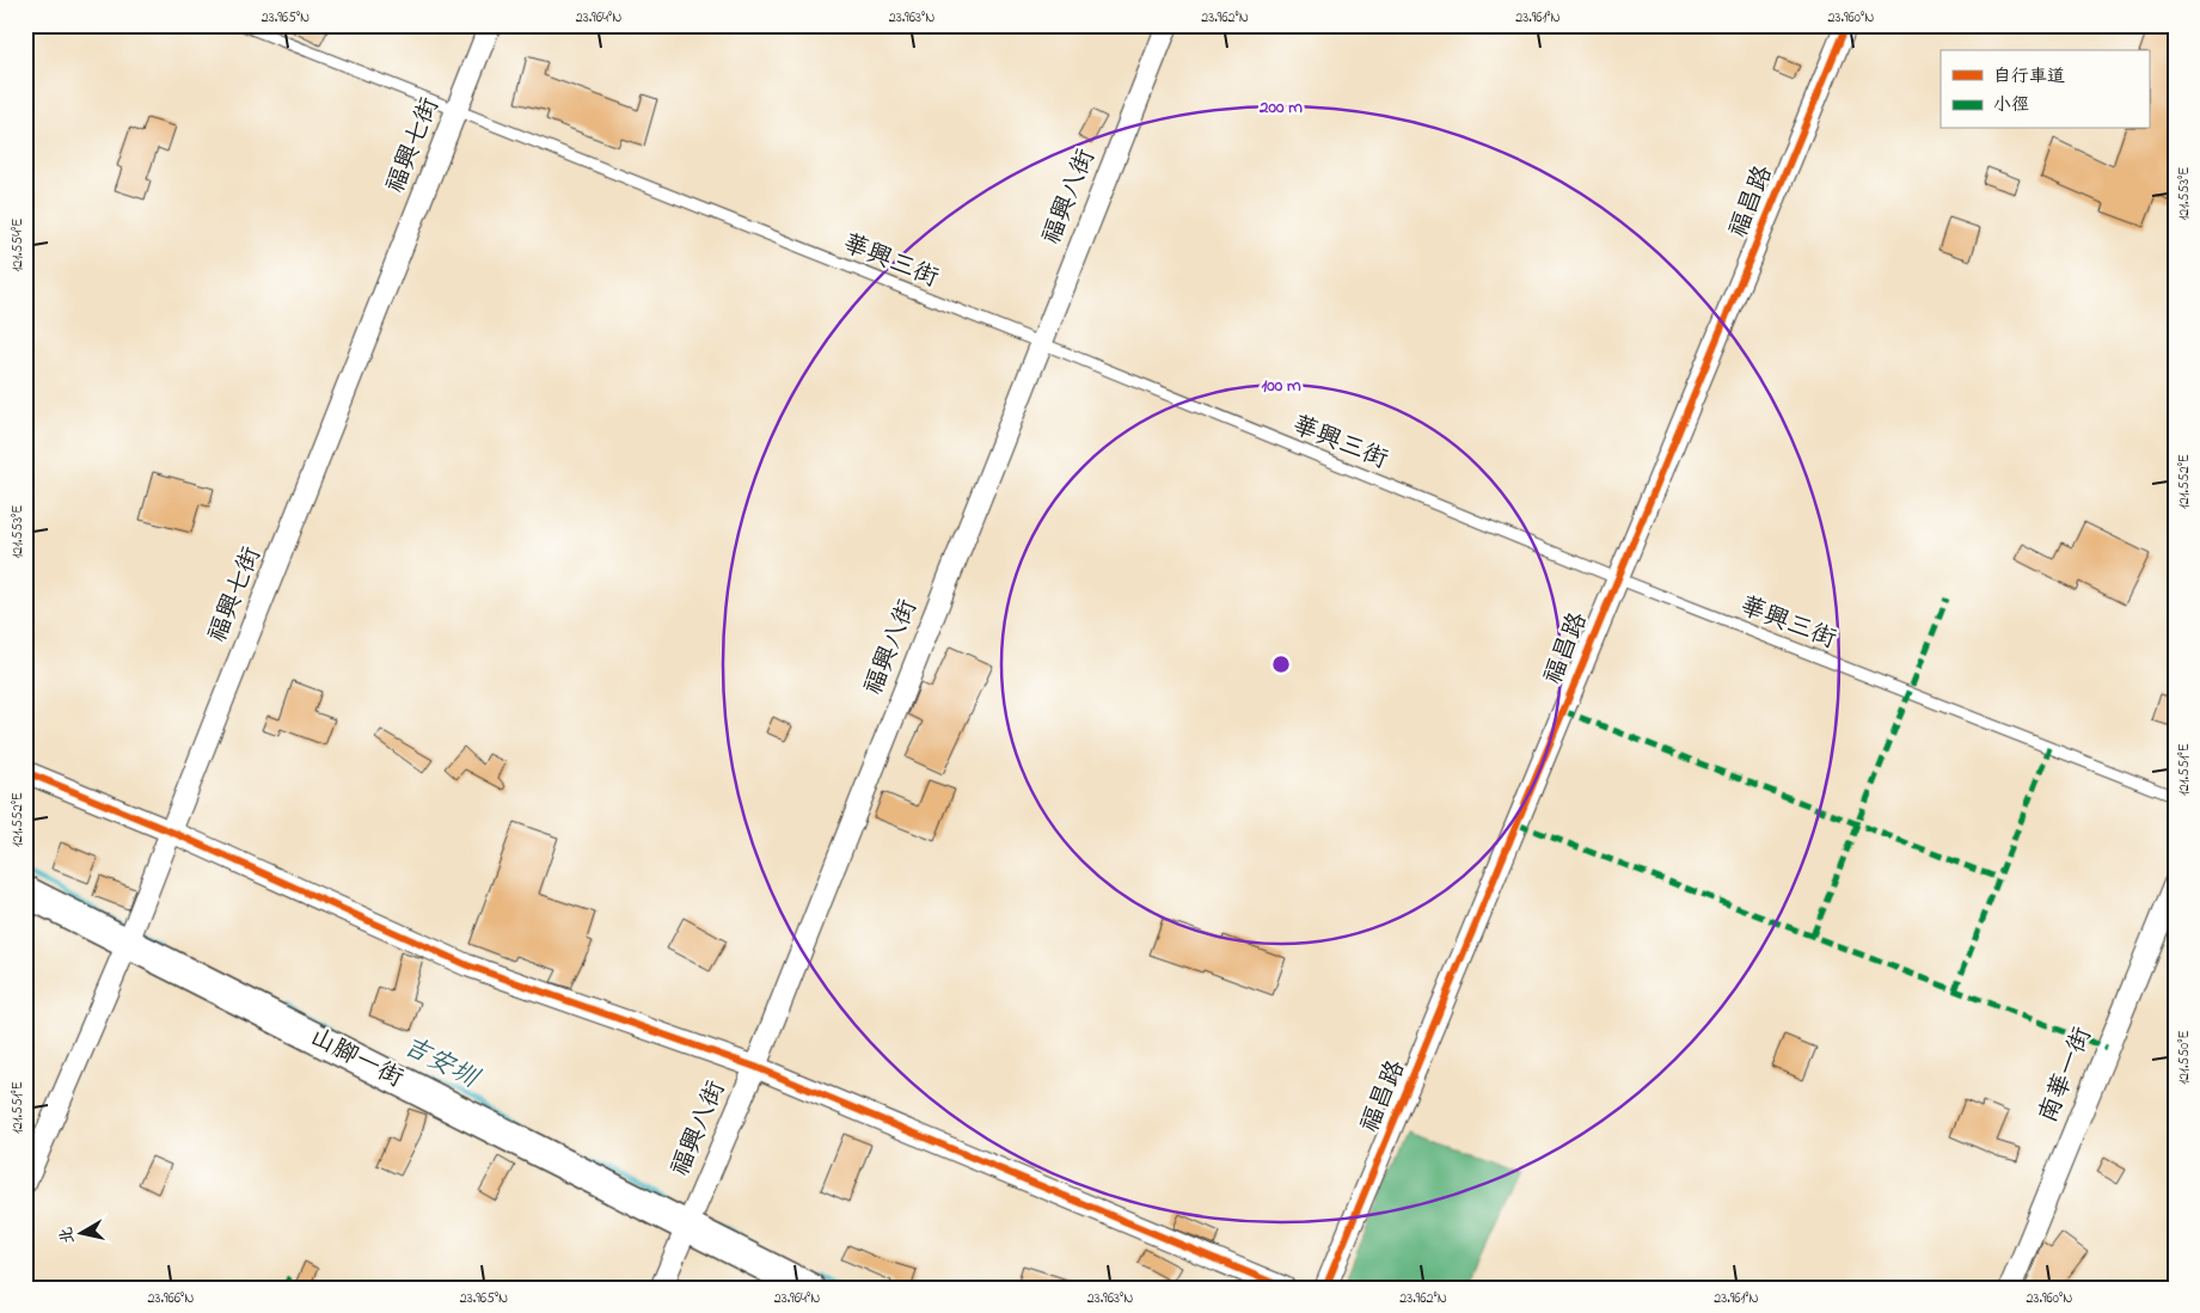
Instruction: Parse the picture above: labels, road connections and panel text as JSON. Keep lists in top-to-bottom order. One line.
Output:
{"streets":{"street":["福興七街","福興八街","福昌路","山腳一街","南華一街"],"lane":["華興三街"]},"crossings":[["福興七街","華興三街"],["福興七街","山腳一街"],["福興八街","華興三街"],["福興八街","山腳一街"],["福昌路","華興三街"]],"water":["吉安圳"],"legend":["自行車道","小徑"],"north":"left","coordinates":["23.965°N","23.964°N","23.963°N","23.962°N","23.961°N","23.960°N","121.553°E","121.554°E","121.552°E","121.551°E","121.550°E","23.966°N"],"rings":["200 m","100 m"]}
